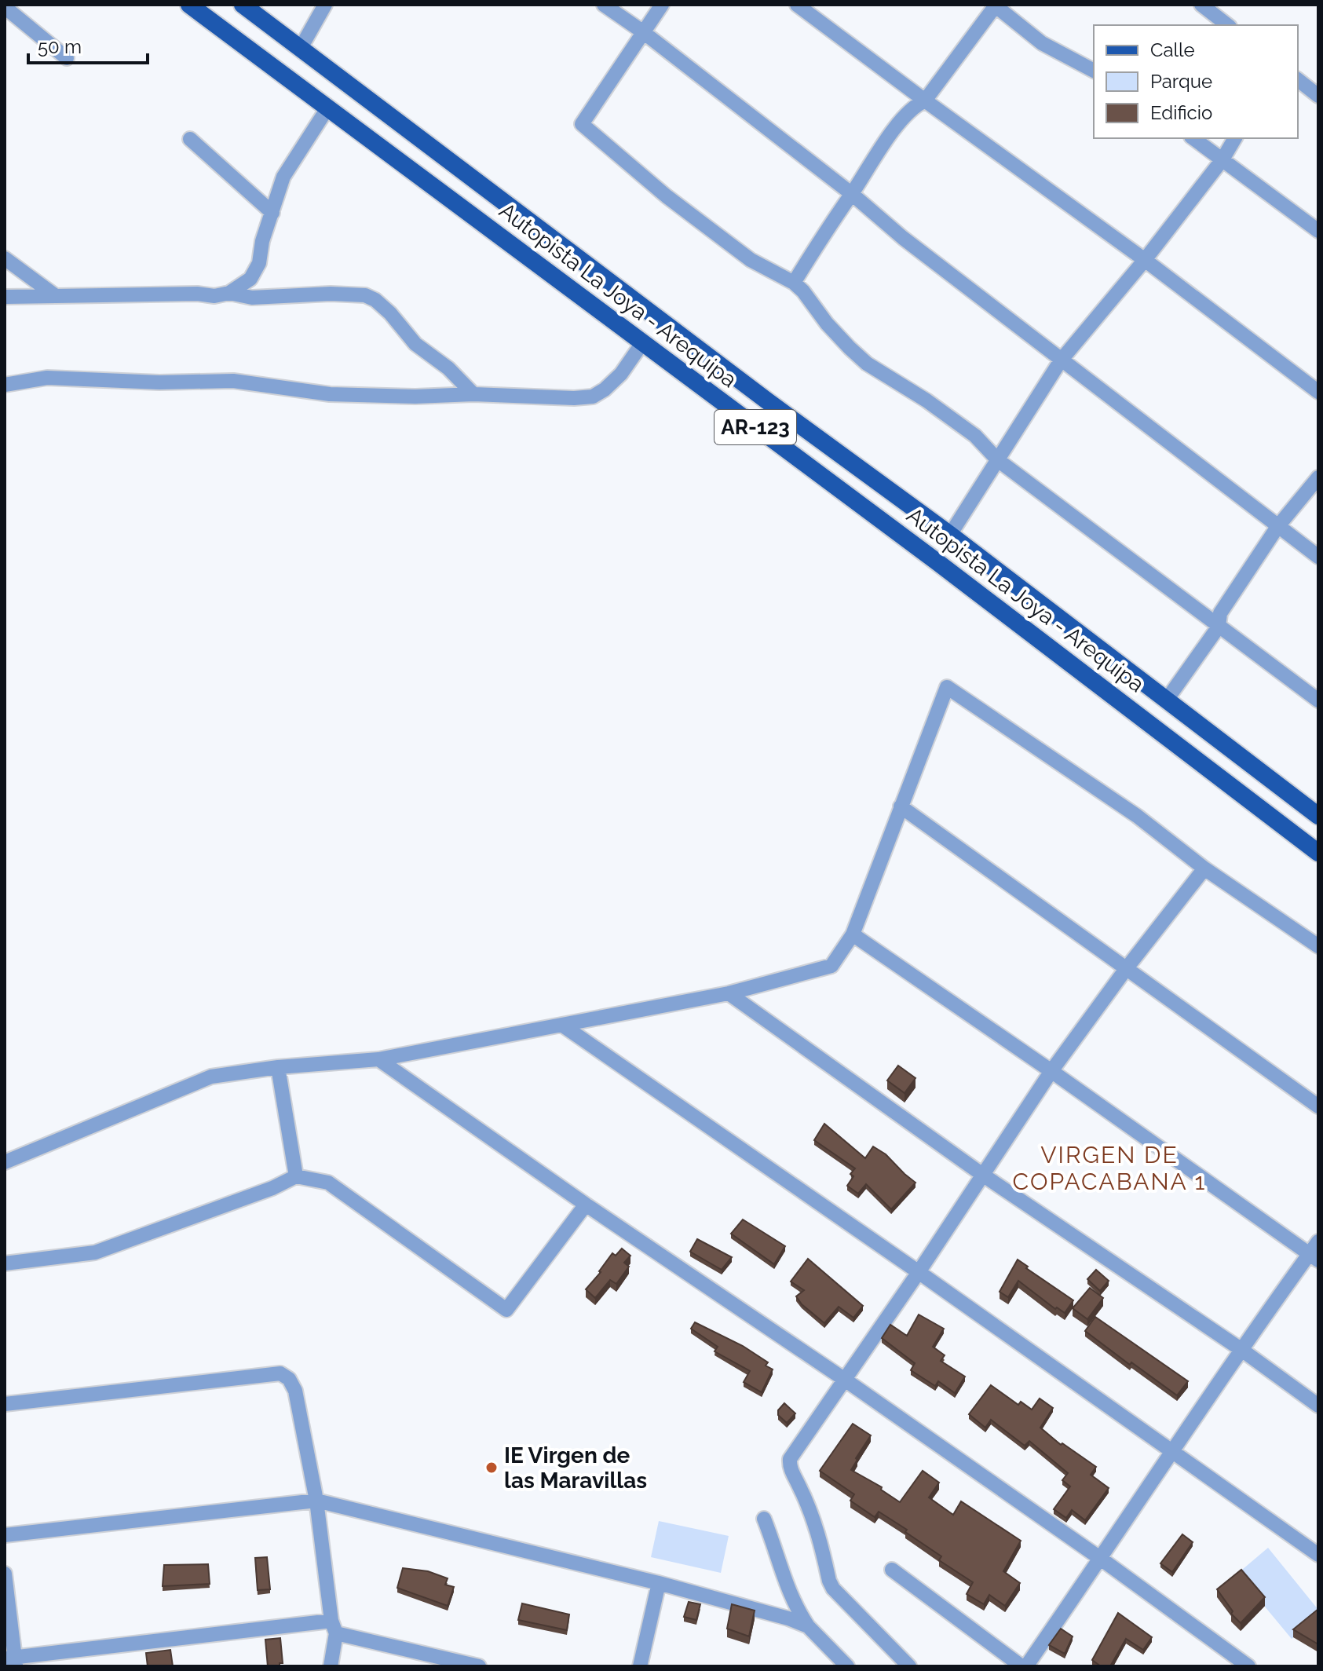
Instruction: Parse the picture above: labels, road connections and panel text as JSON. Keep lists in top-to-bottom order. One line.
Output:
{"streets":{"main road":["Autopista La Joya - Arequipa","AR-123"]},"districts":["VIRGEN DE COPACABANA 1"],"places":["IE Virgen de las Maravillas"],"legend":["Calle","Parque","Edificio"],"scale_bar":"50 m"}
